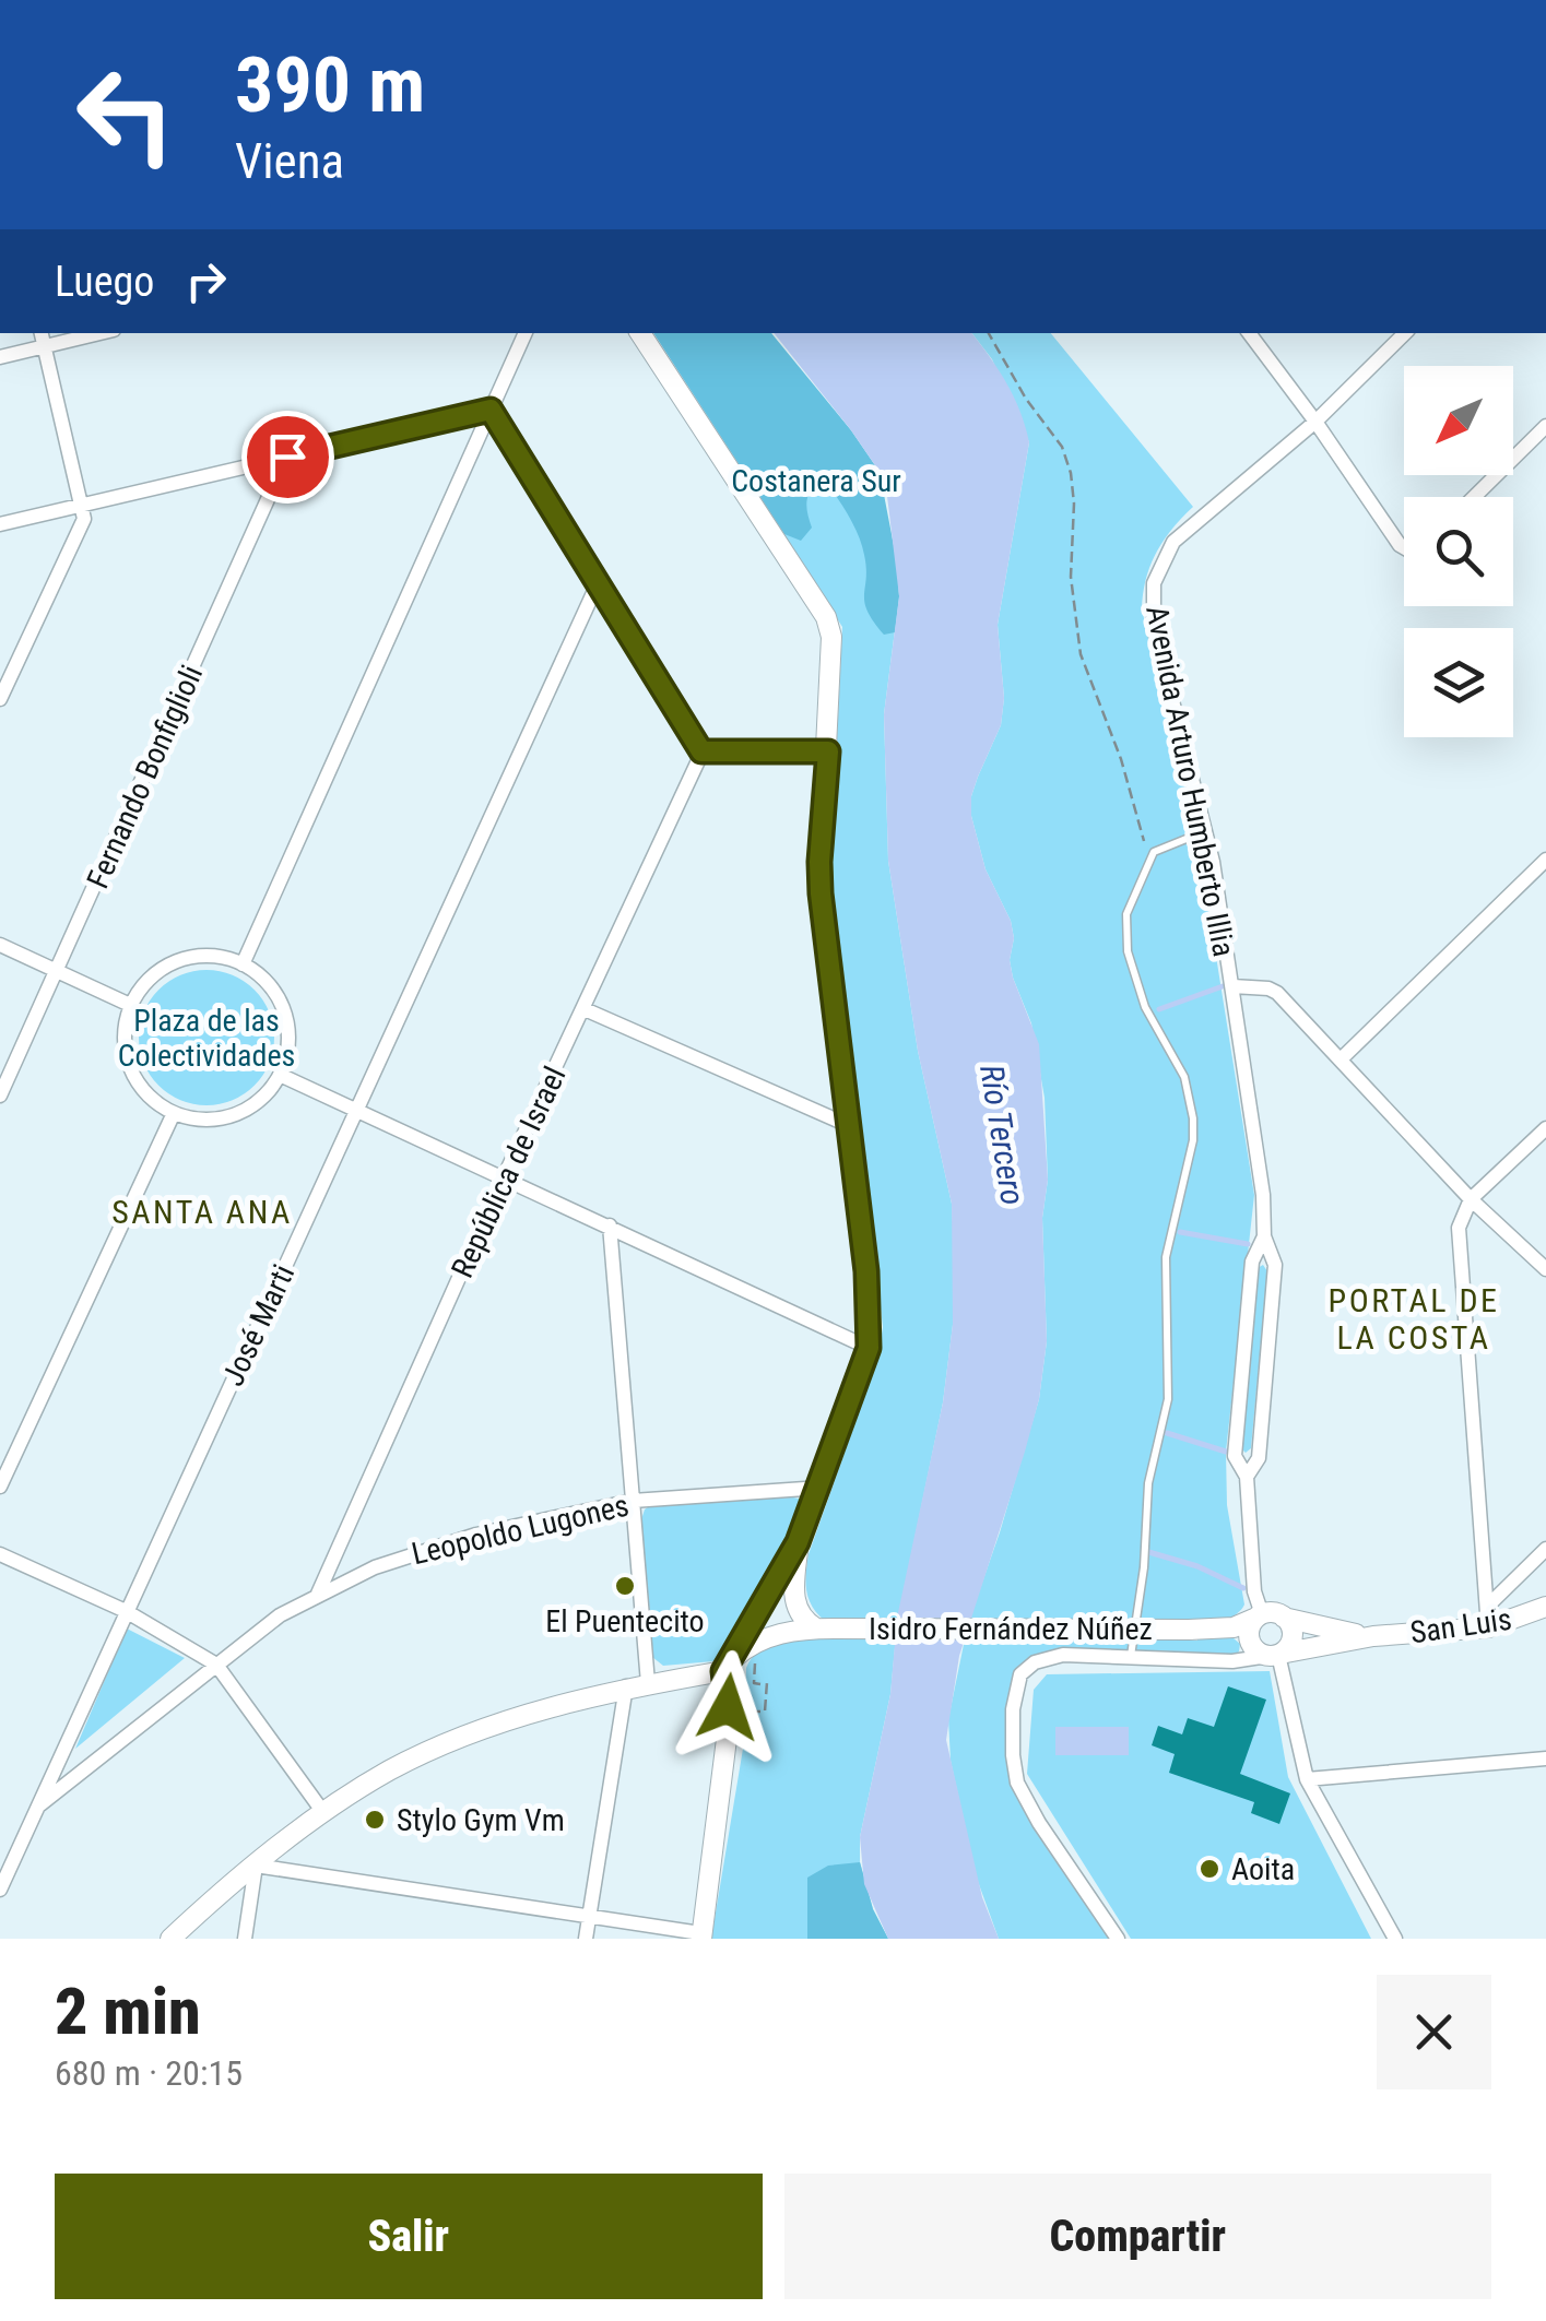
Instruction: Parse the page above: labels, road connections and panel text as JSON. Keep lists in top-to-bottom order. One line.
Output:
{"streets":{"main road":["San Luis","Isidro Fernández Núñez"],"street":["Fernando Bonfiglioli","Avenida Arturo Humberto Illia","República de Israel","José Marti","Leopoldo Lugones"]},"crossings":[["Avenida Arturo Humberto Illia","San Luis"],["República de Israel","Leopoldo Lugones"],["José Marti","Leopoldo Lugones"]],"districts":["SANTA ANA","PORTAL DE LA COSTA"],"water":["Río Tercero"],"parks":["Costanera Sur","Plaza de las Colectividades"],"places":["El Puentecito","Stylo Gym Vm","Aoita"],"north":"bottom left","page":{"turn":["390 m","Viena"],"then":"Luego","heading":["2 min","680 m · 20:15"],"buttons":["Salir","Compartir"]}}
